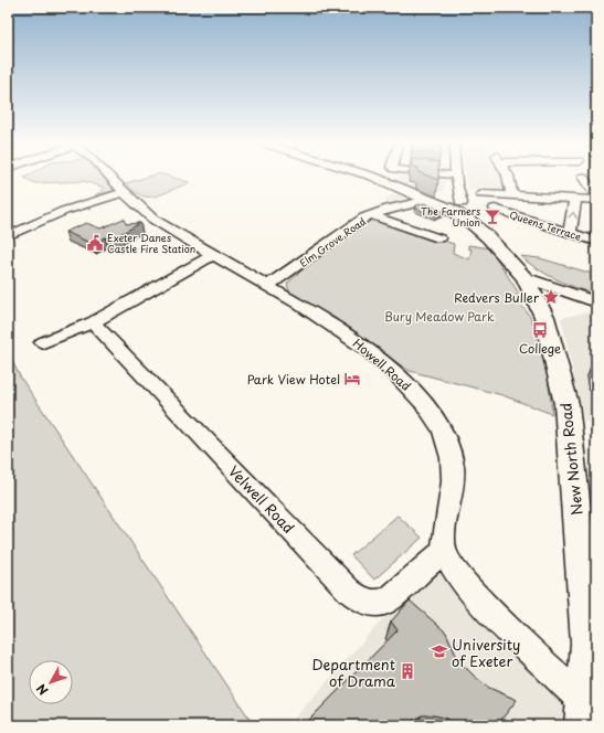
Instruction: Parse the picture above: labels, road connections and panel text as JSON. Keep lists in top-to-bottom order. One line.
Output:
{"streets":{"main road":["New North Road"],"street":["Queens Terrace","Elm Grove Road","Howell Road","Velwell Road"]},"crossings":[["Elm Grove Road","Howell Road"],["Elm Grove Road","New North Road"],["Howell Road","Velwell Road"]],"parks":["Bury Meadow Park"],"places":{"bar":["The Farmers Union"],"public building":["Exeter Danes Castle Fire Station"],"place":["Redvers Buller"],"bus stop":["College"],"hotel":["Park View Hotel"],"school or university":["University of Exeter"],"building":["Department of Drama"]},"north":"bottom left"}
